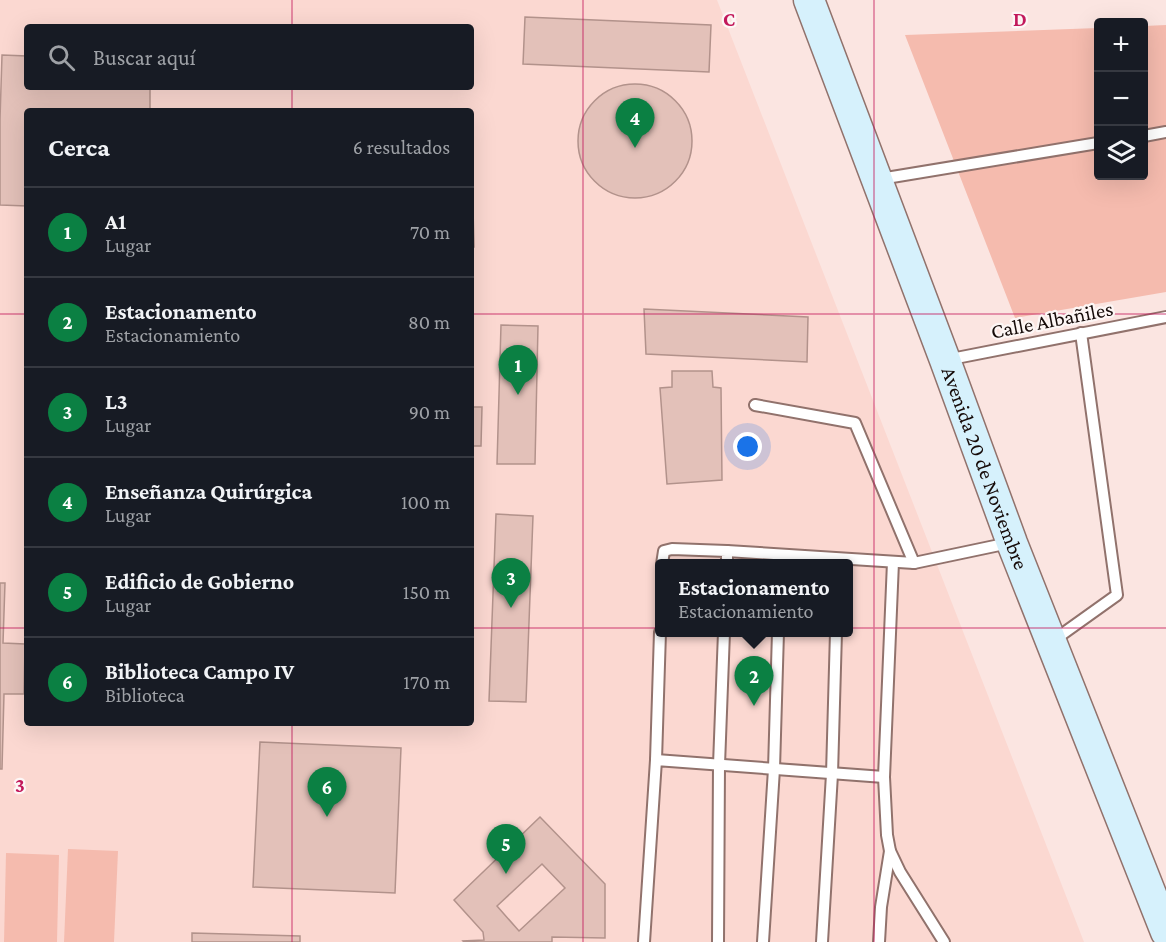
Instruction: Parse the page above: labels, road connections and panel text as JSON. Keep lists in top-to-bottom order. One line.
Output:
{"streets":{"main road":["Avenida 20 de Noviembre"],"lane":["Calle Albañiles"]},"crossings":[["Calle Albañiles","Avenida 20 de Noviembre"]],"page":{"map_buttons":["+","−"],"search":"Buscar aquí","pins":["4","1","3","2","6","5"],"heading":["Cerca","6 resultados"],"list":[{"mark":"1","name":"A1","note":"Lugar","value":"70 m"},{"mark":"2","name":"Estacionamento","note":"Estacionamiento","value":"80 m"},{"mark":"3","name":"L3","note":"Lugar","value":"90 m"},{"mark":"4","name":"Enseñanza Quirúrgica","note":"Lugar","value":"100 m"},{"mark":"5","name":"Edificio de Gobierno","note":"Lugar","value":"150 m"},{"mark":"6","name":"Biblioteca Campo IV","note":"Biblioteca","value":"170 m"}],"popup":["Estacionamento","Estacionamiento"]},"grid":{"columns":["C","D"],"rows":["3"]}}
